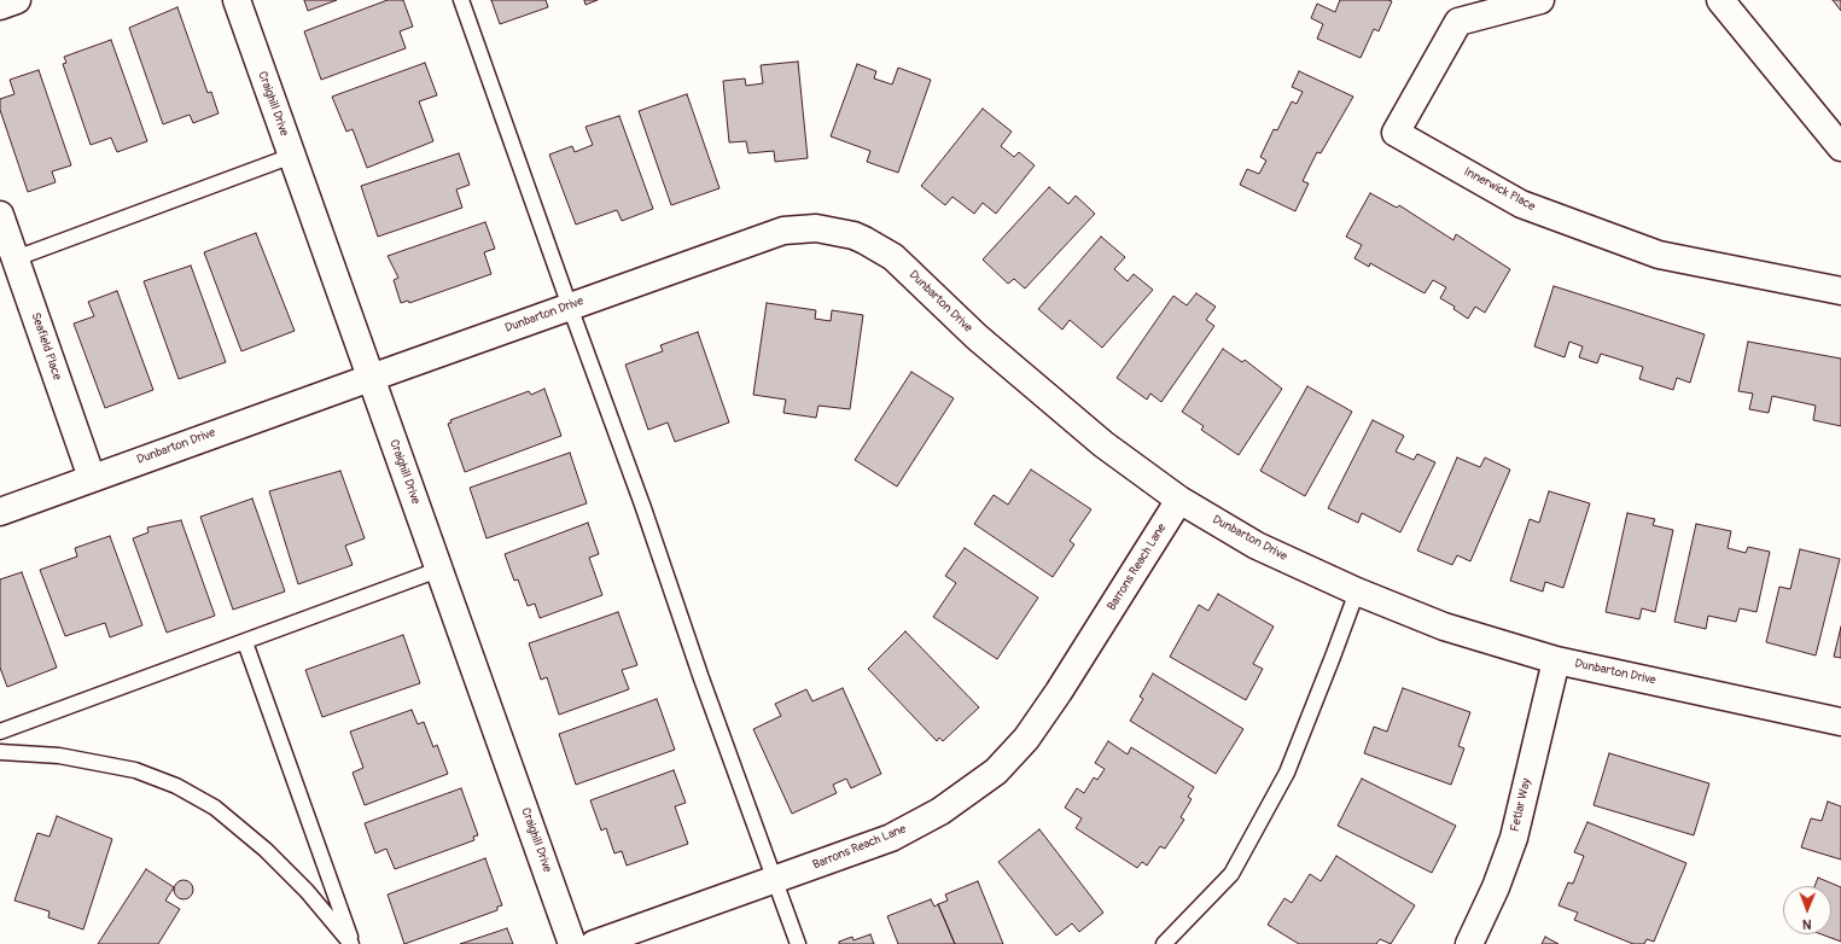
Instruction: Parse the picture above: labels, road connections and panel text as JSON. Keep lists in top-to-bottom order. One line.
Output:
{"streets":{"street":["Craighill Drive","Innerwick Place","Dunbarton Drive","Seafield Place","Barrons Reach Lane","Fetlar Way"]},"crossings":[["Craighill Drive","Dunbarton Drive"],["Dunbarton Drive","Seafield Place"],["Dunbarton Drive","Barrons Reach Lane"],["Dunbarton Drive","Fetlar Way"]],"north":"bottom"}
